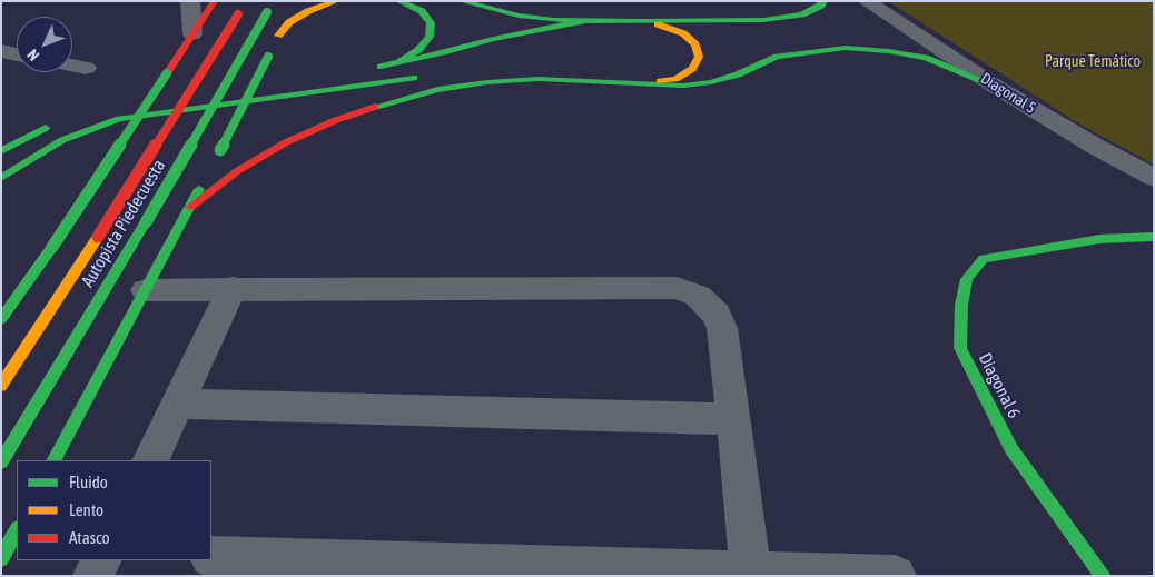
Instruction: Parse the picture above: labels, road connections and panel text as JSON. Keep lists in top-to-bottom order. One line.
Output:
{"streets":{"main road":["Autopista Piedecuesta","Diagonal 6"],"street":["Diagonal 5"]},"parks":["Parque Temático"],"legend":["Fluido","Lento","Atasco"],"north":"bottom left"}
